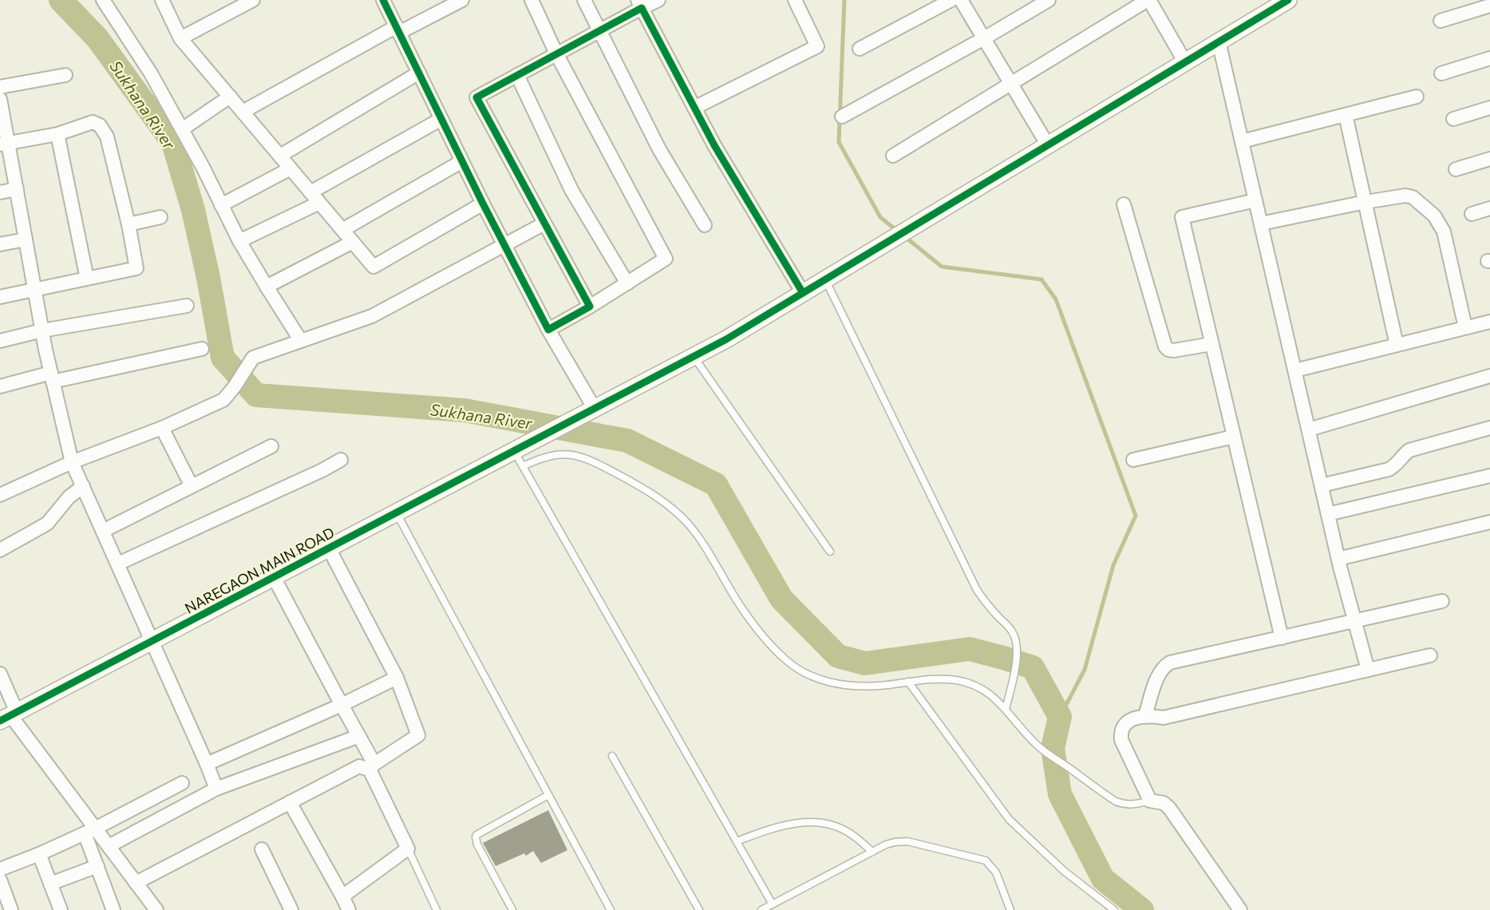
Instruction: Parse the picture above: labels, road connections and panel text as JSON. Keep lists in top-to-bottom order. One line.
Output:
{"streets":{"street":["NAREGAON MAIN ROAD"]},"water":["Sukhana River"]}
